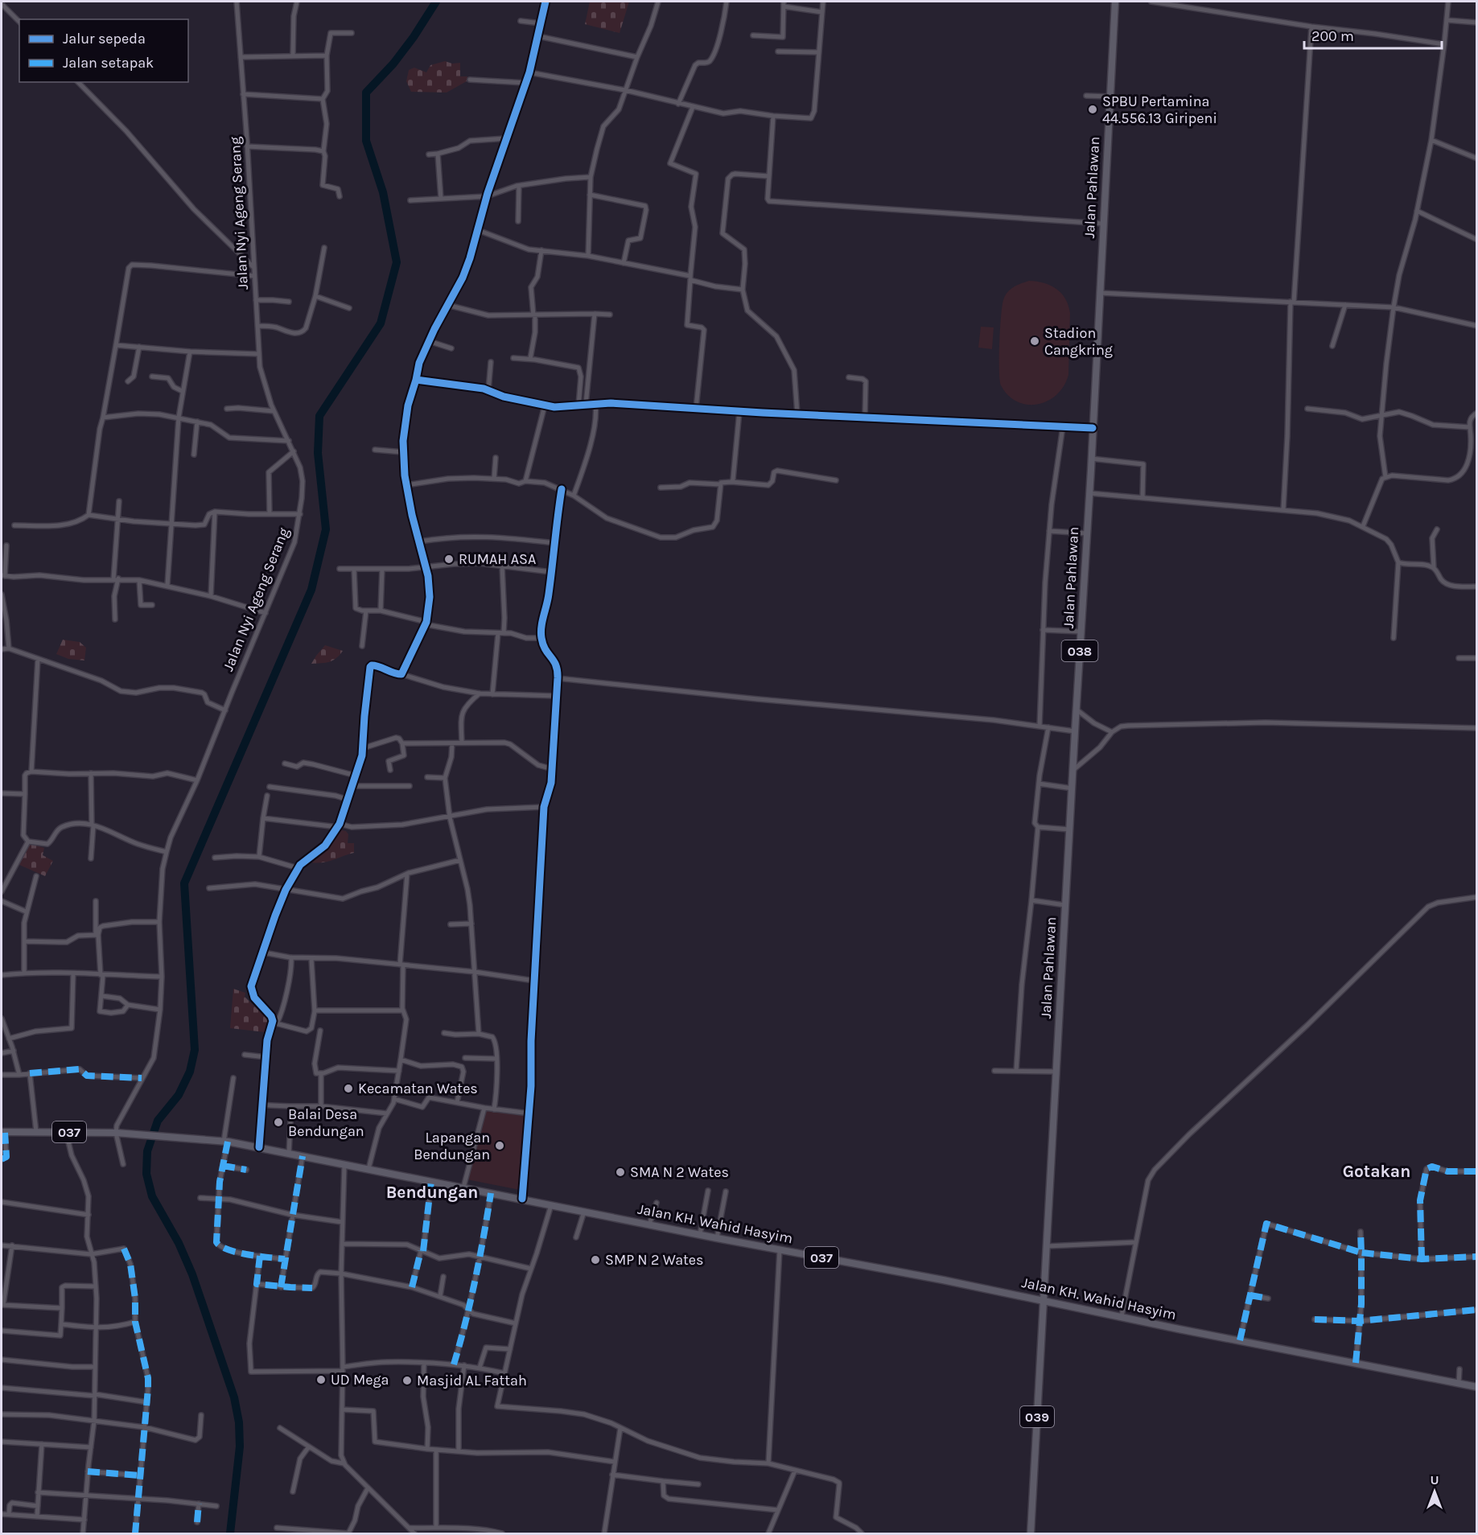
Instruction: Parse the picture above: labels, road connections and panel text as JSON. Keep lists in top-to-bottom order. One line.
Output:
{"streets":{"main road":["Jalan Pahlawan","038","037","Jalan KH. Wahid Hasyim","039"],"street":["Jalan Nyi Ageng Serang"]},"crossings":[["Jalan Pahlawan","Jalan KH. Wahid Hasyim"],["Jalan Pahlawan","039"],["Jalan Nyi Ageng Serang","Jalan KH. Wahid Hasyim"],["Jalan KH. Wahid Hasyim","039"]],"districts":["Gotakan","Bendungan"],"places":["SPBU Pertamina 44.556.13 Giripeni","Stadion Cangkring","RUMAH ASA","Kecamatan Wates","Balai Desa Bendungan","Lapangan Bendungan","SMA N 2 Wates","SMP N 2 Wates","UD Mega","Masjid AL Fattah"],"legend":["Jalur sepeda","Jalan setapak"],"scale_bar":"200 m","north":"top"}
